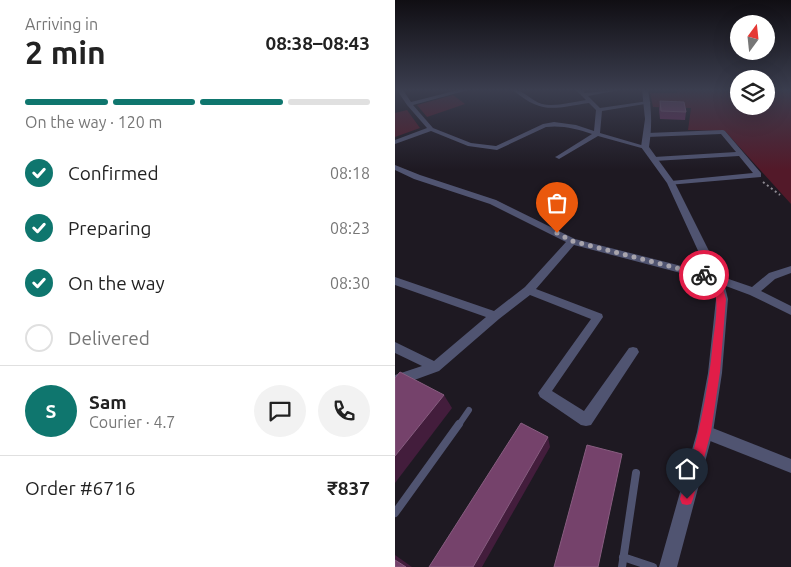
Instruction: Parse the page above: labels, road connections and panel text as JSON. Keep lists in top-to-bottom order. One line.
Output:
{"north":"top","page":{"heading":["2 min","Arriving in","08:38–08:43"],"panel":["Sam","Courier · 4.7","Order #6716","₹837"],"bar":"On the way · 120 m","list":[["Confirmed","08:18"],["Preparing","08:23"],["On the way","08:30"],"Delivered"],"round":"S"}}
